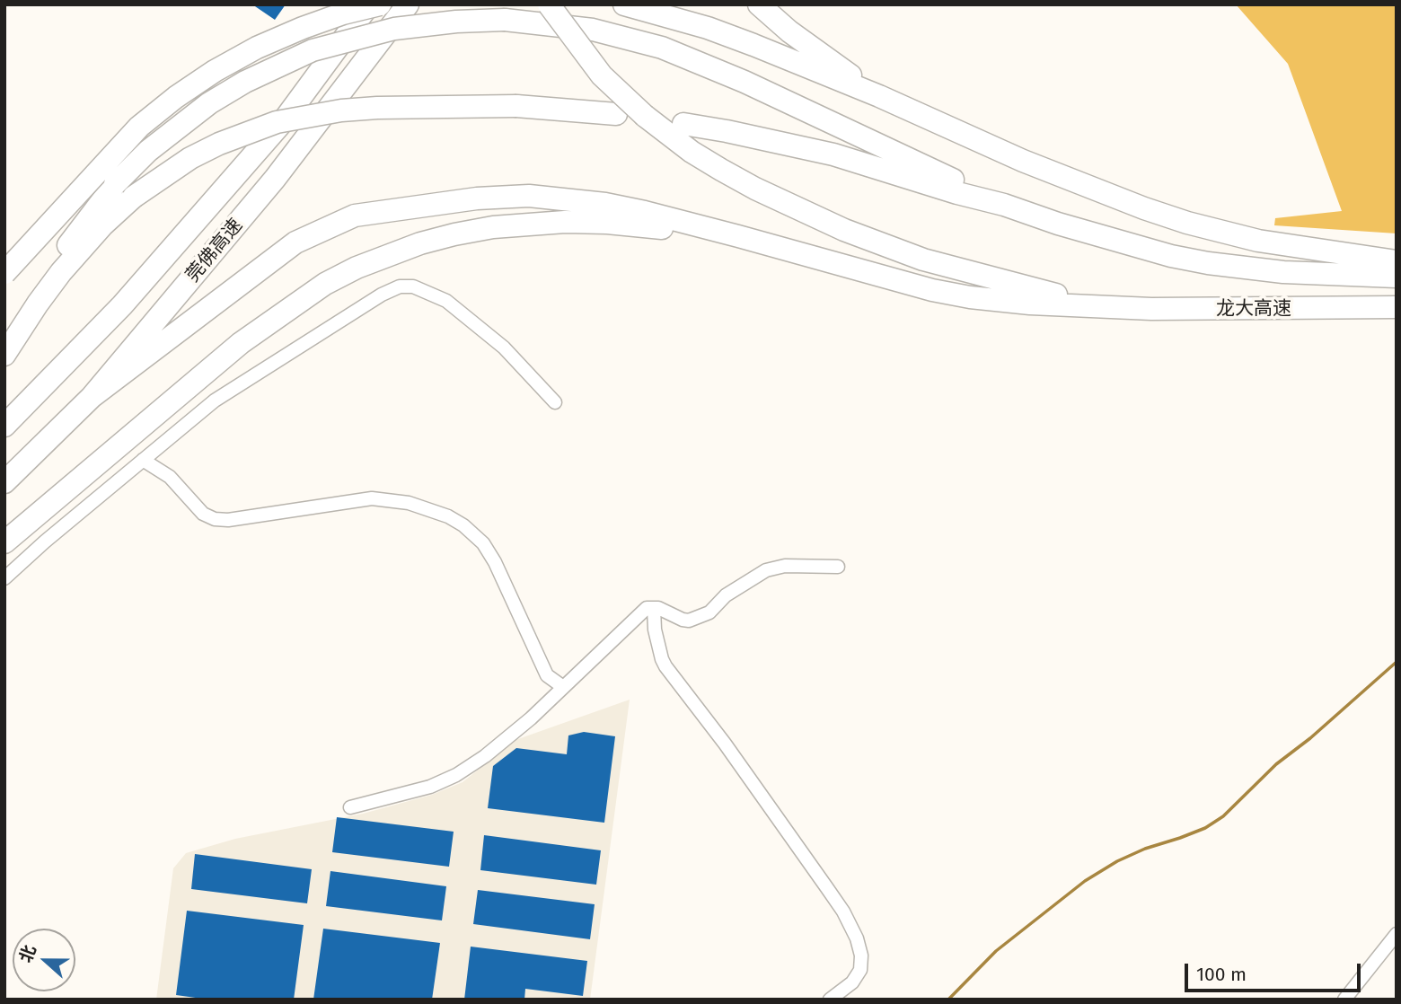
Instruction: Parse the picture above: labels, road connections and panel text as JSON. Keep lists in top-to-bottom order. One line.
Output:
{"streets":{"highway":["莞佛高速","龙大高速"]},"scale_bar":"100 m","north":"left"}
